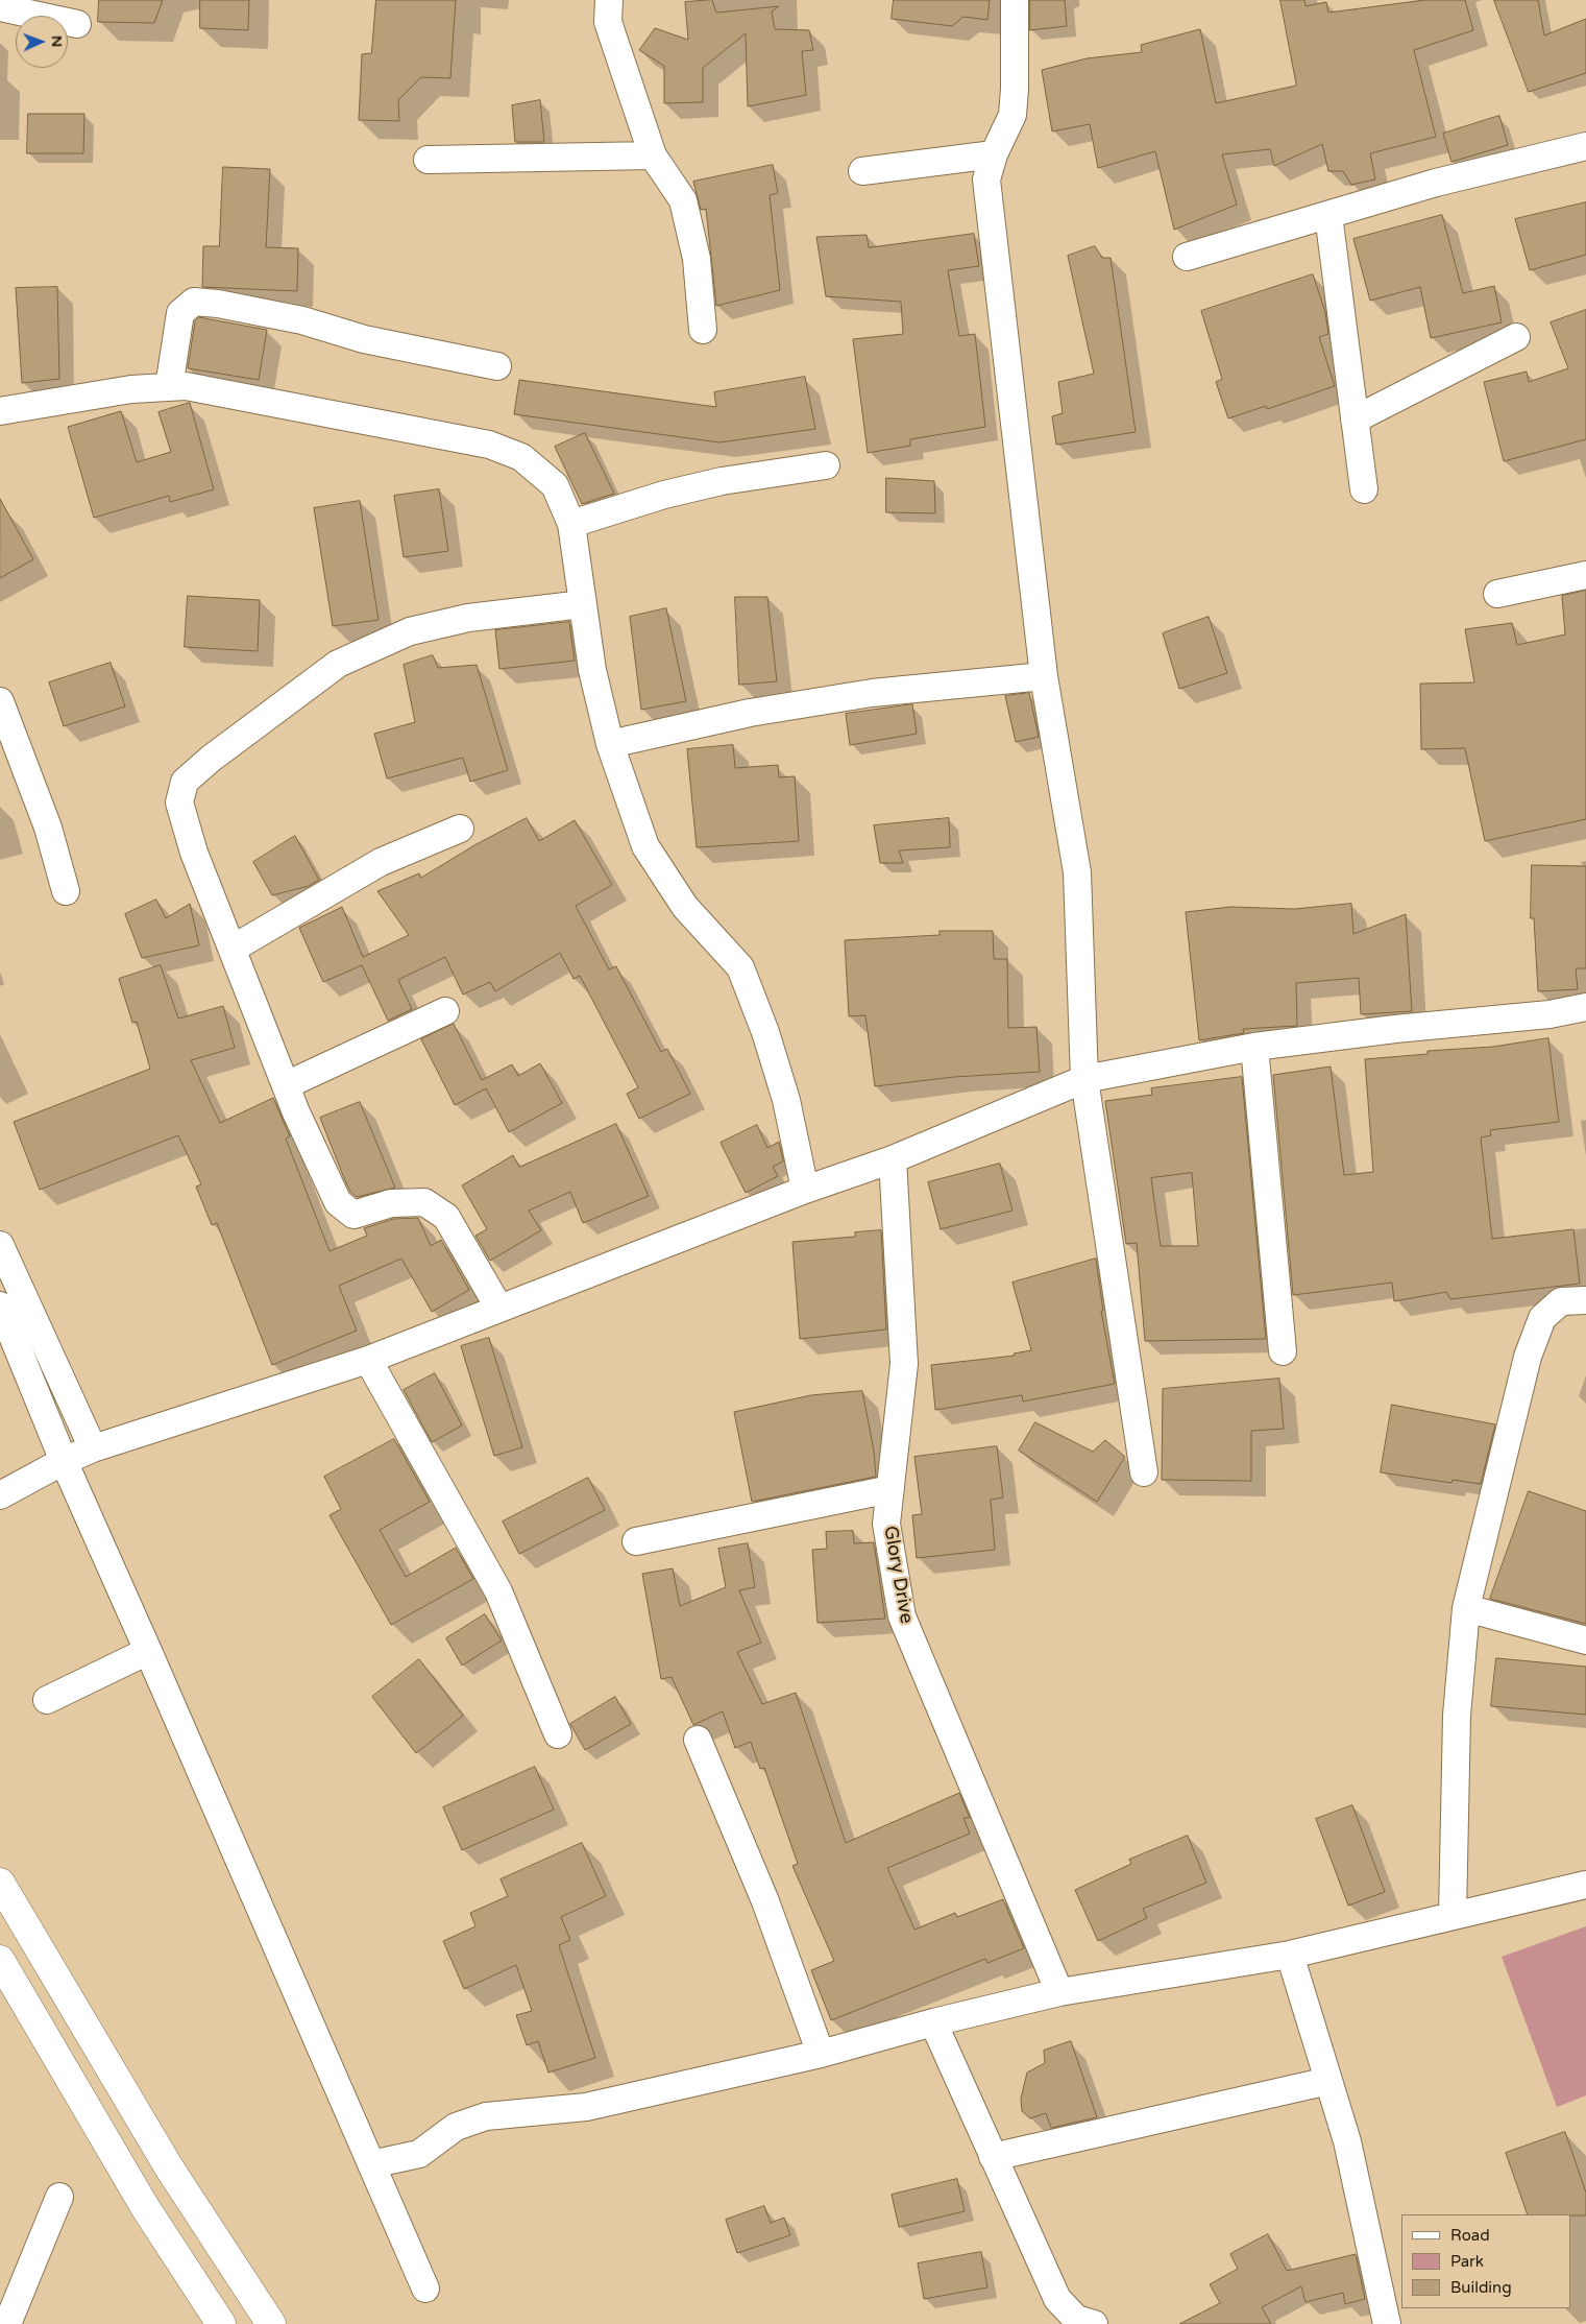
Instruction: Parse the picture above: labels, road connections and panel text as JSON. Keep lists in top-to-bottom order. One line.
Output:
{"streets":{"street":["Glory Drive"]},"legend":["Road","Park","Building"],"north":"right"}
